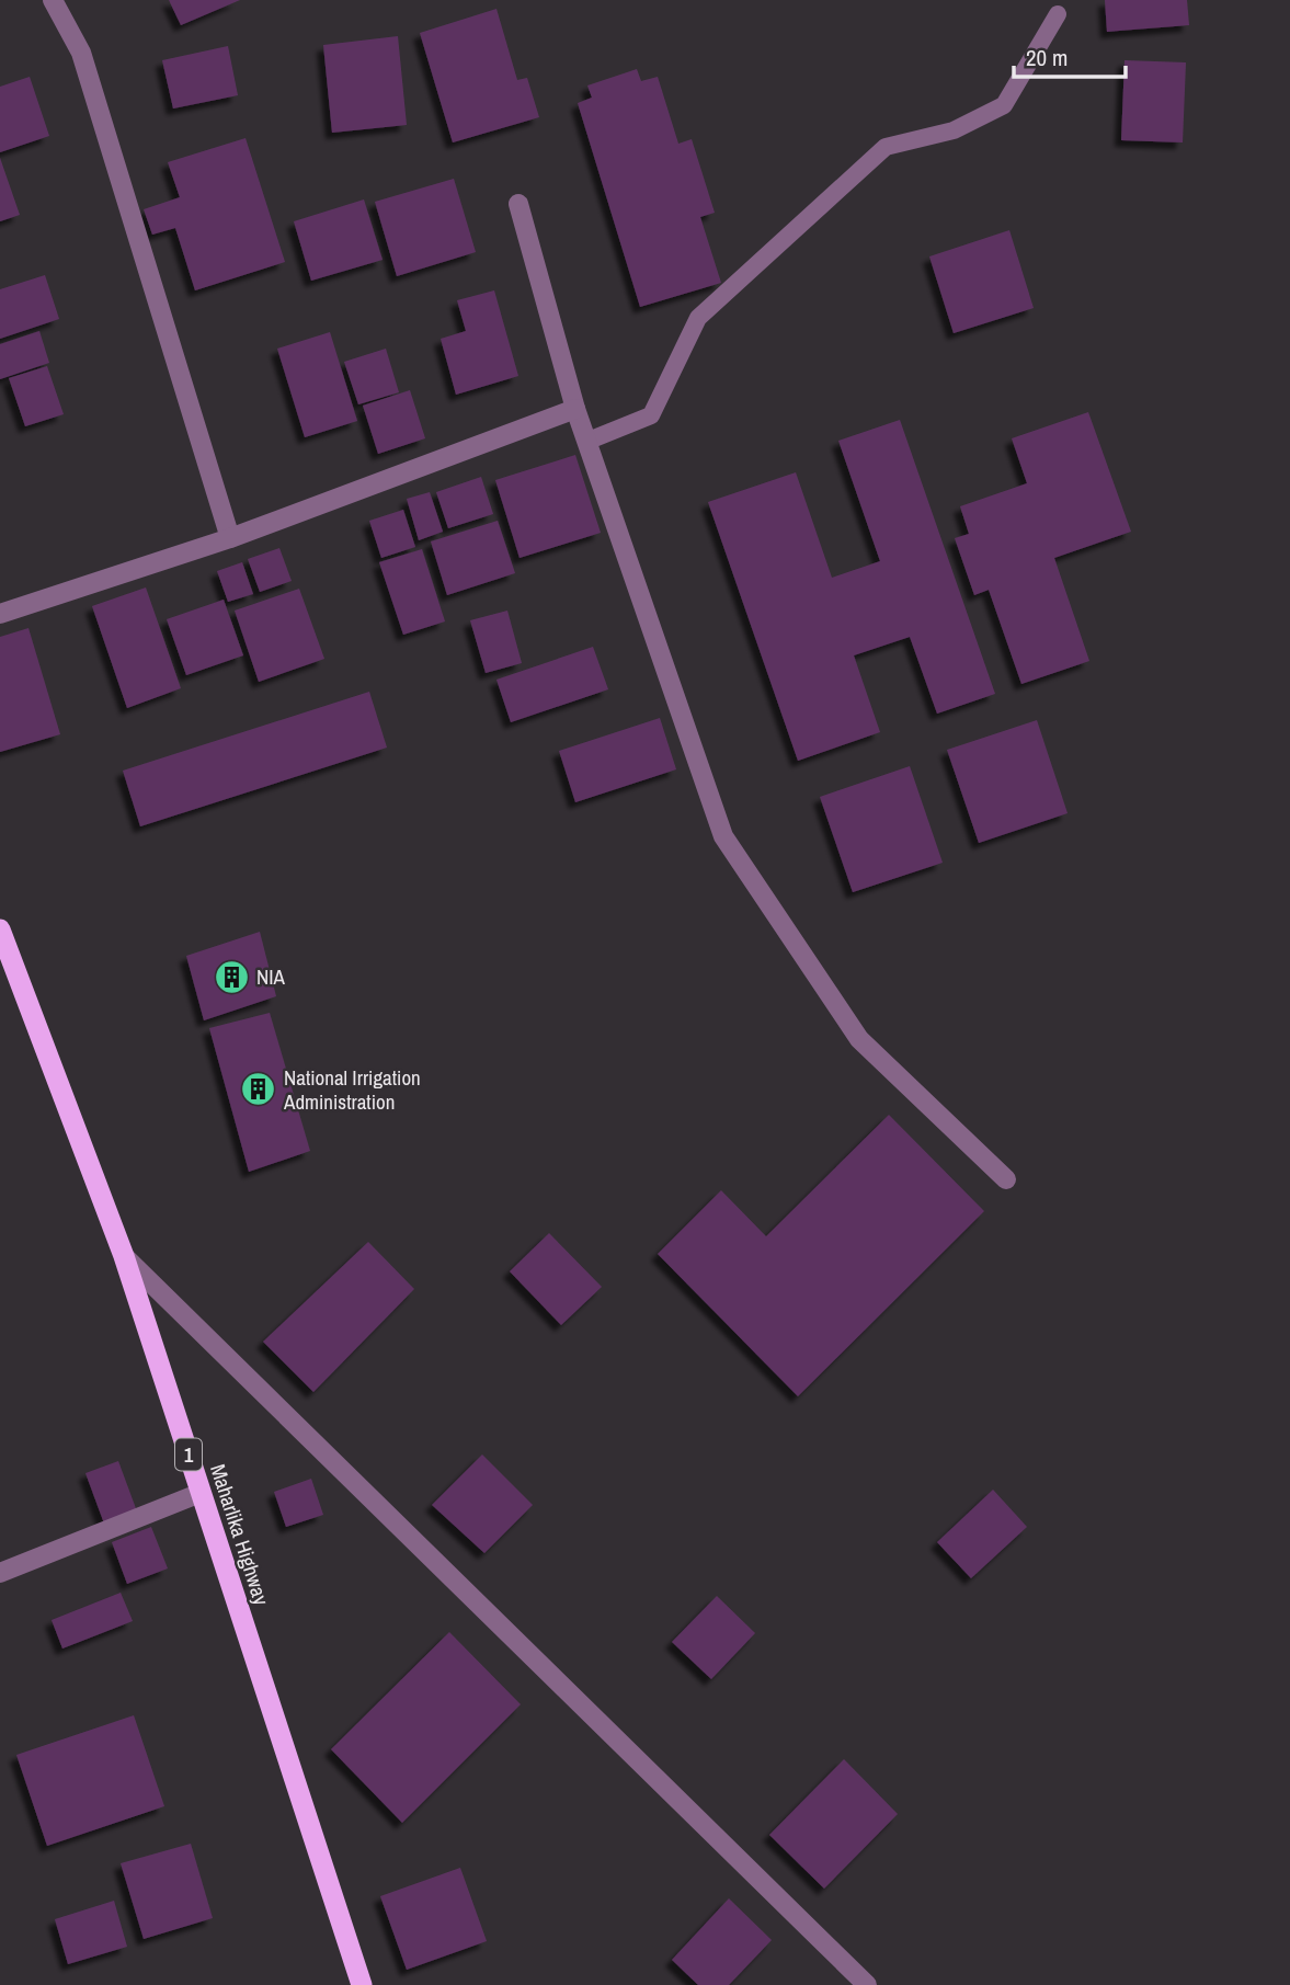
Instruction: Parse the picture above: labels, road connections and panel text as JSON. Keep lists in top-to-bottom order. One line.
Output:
{"streets":{"highway":["1","Maharlika Highway"]},"places":{"building":["NIA","National Irrigation Administration"]},"scale_bar":"20 m"}
